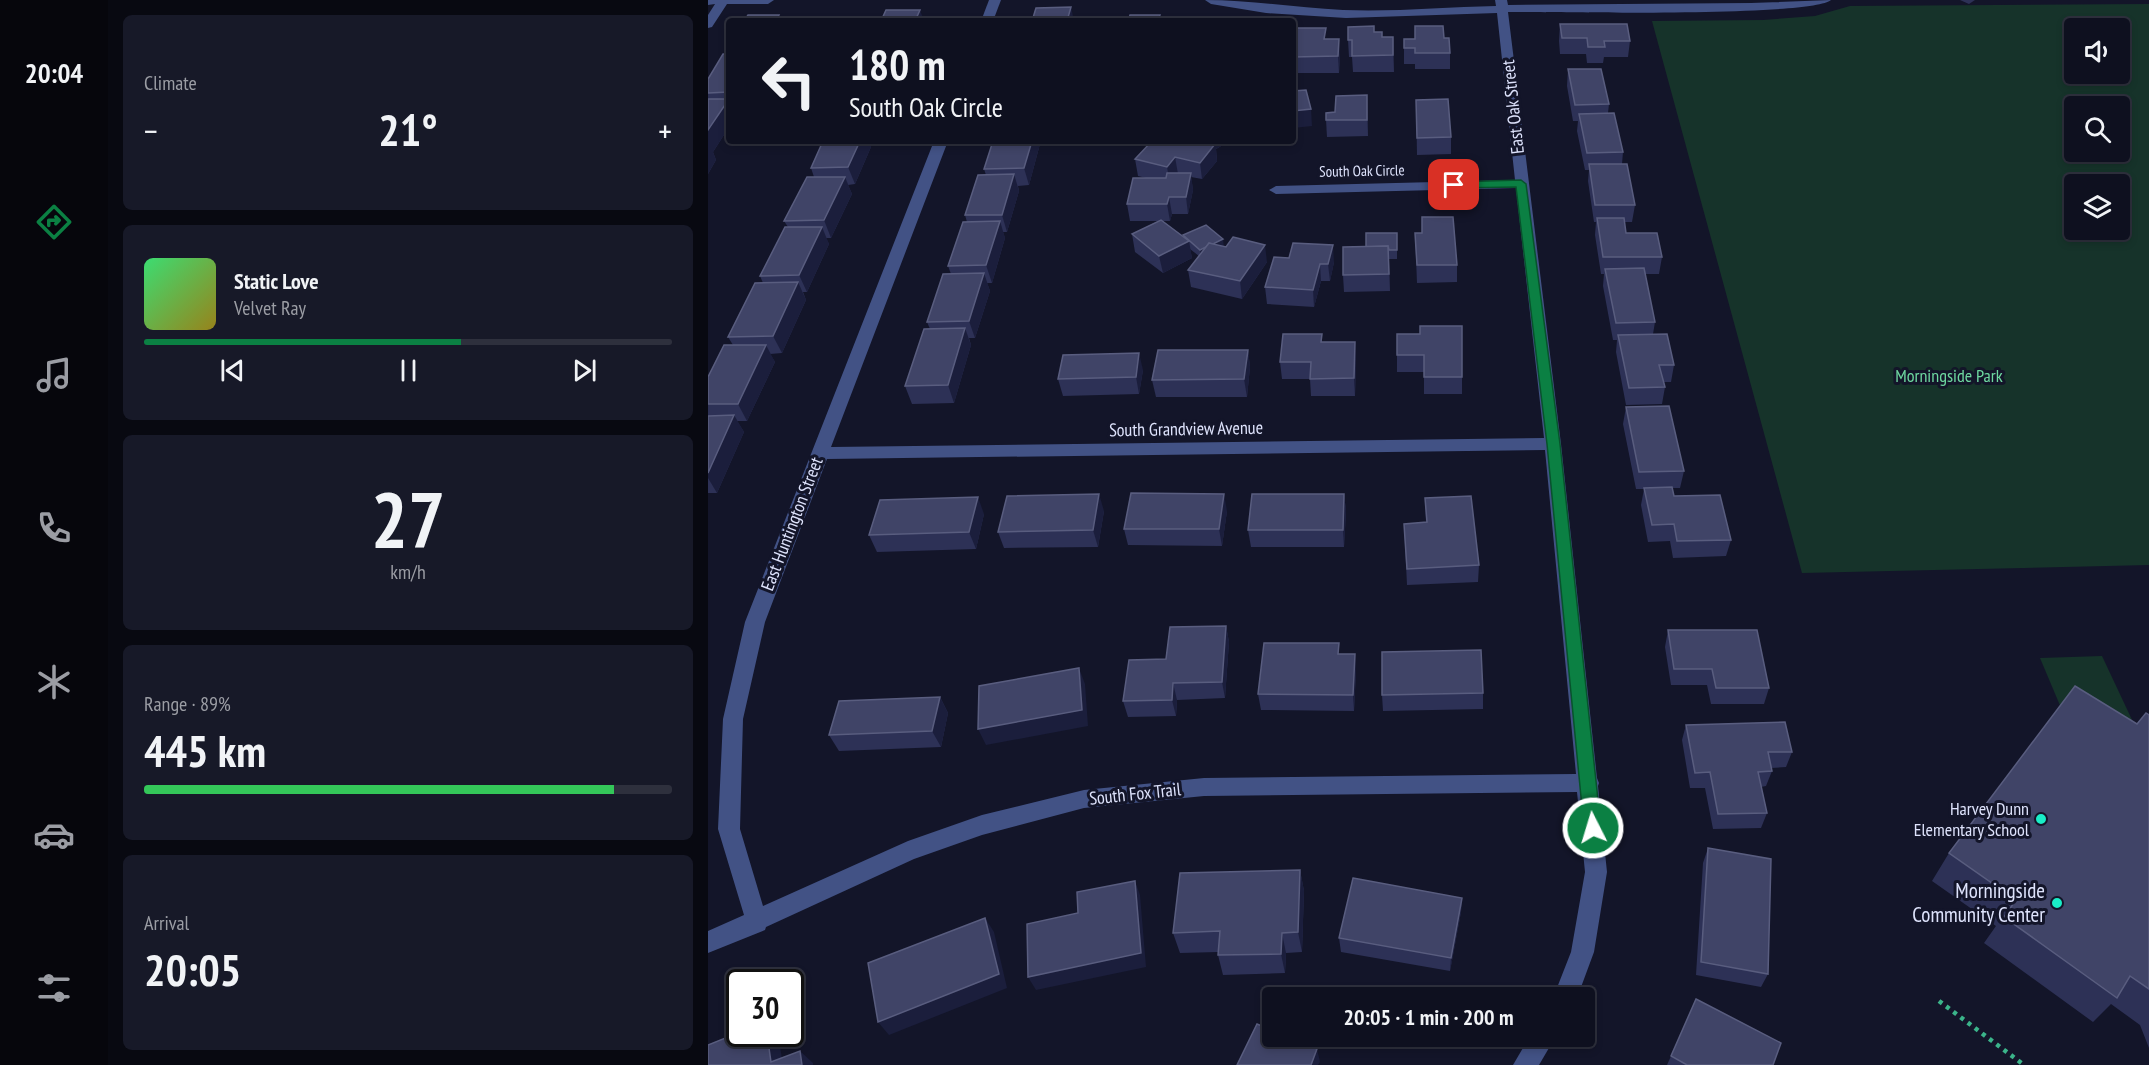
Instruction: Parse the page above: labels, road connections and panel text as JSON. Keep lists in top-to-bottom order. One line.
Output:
{"streets":{"street":["East Oak Street","South Oak Circle","South Grandview Avenue","East Huntington Street","South Fox Trail"]},"crossings":[["East Oak Street","South Oak Circle"],["East Oak Street","South Grandview Avenue"],["East Oak Street","South Fox Trail"],["South Grandview Avenue","East Huntington Street"],["East Huntington Street","South Fox Trail"]],"parks":["Morningside Park"],"places":["Harvey Dunn Elementary School","Morningside Community Center"],"page":{"tabs":"20:04","tile":["Climate",["27","km/h"],["Range · 89%","445 km"],["Arrival","20:05"]],"turn":["180 m","South Oak Circle"],"heat":["−","21°","+"],"song":["Static Love","Velvet Ray"],"limit":"30","trip":"20:05 · 1 min · 200 m"}}
